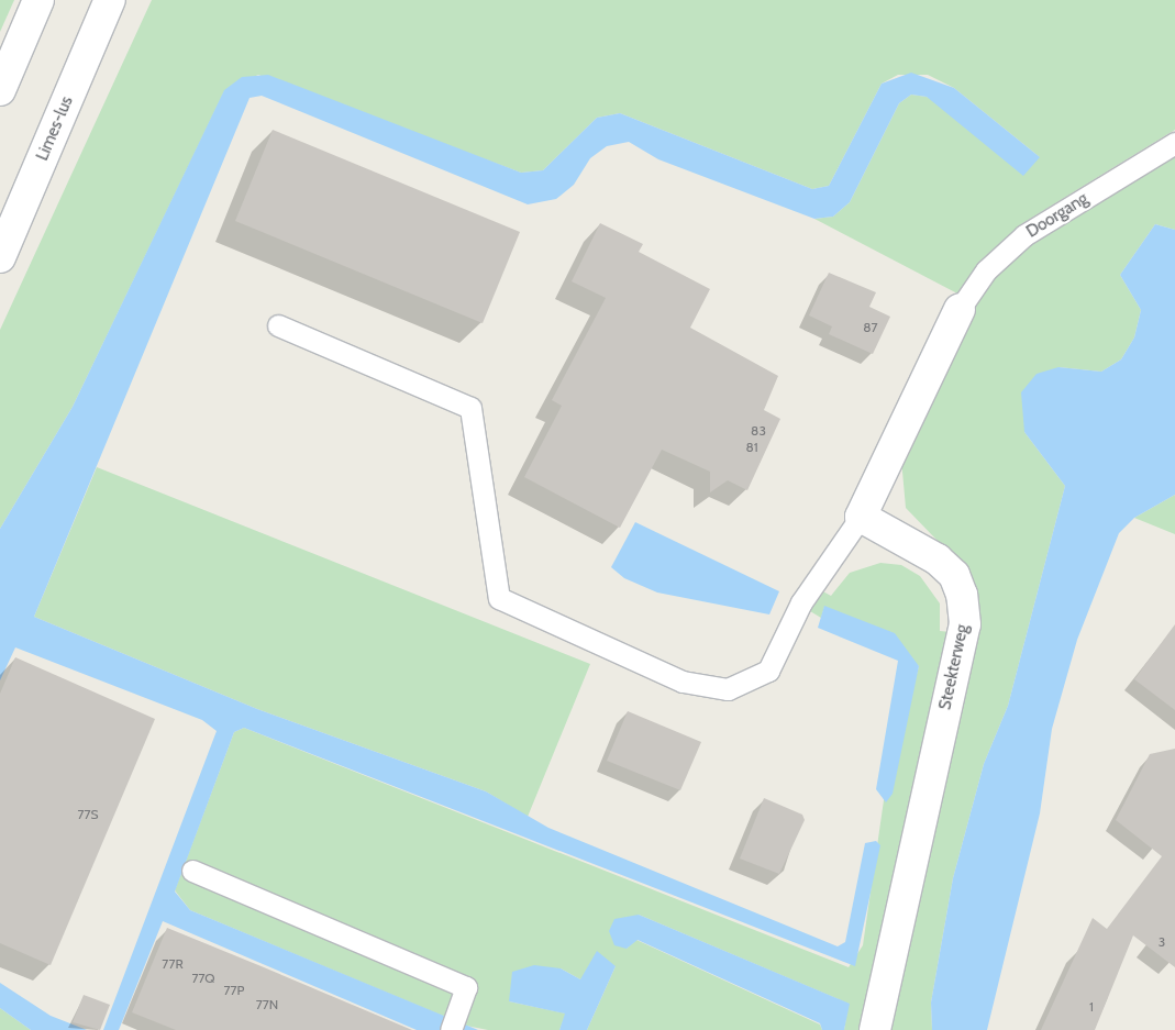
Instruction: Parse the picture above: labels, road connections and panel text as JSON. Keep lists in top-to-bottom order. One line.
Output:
{"streets":{"street":["Limes-lus","Steekterweg"],"lane":["Doorgang"]},"house_numbers":["87","83","81","77S","3","77R","77Q","77P","77N","1"]}
